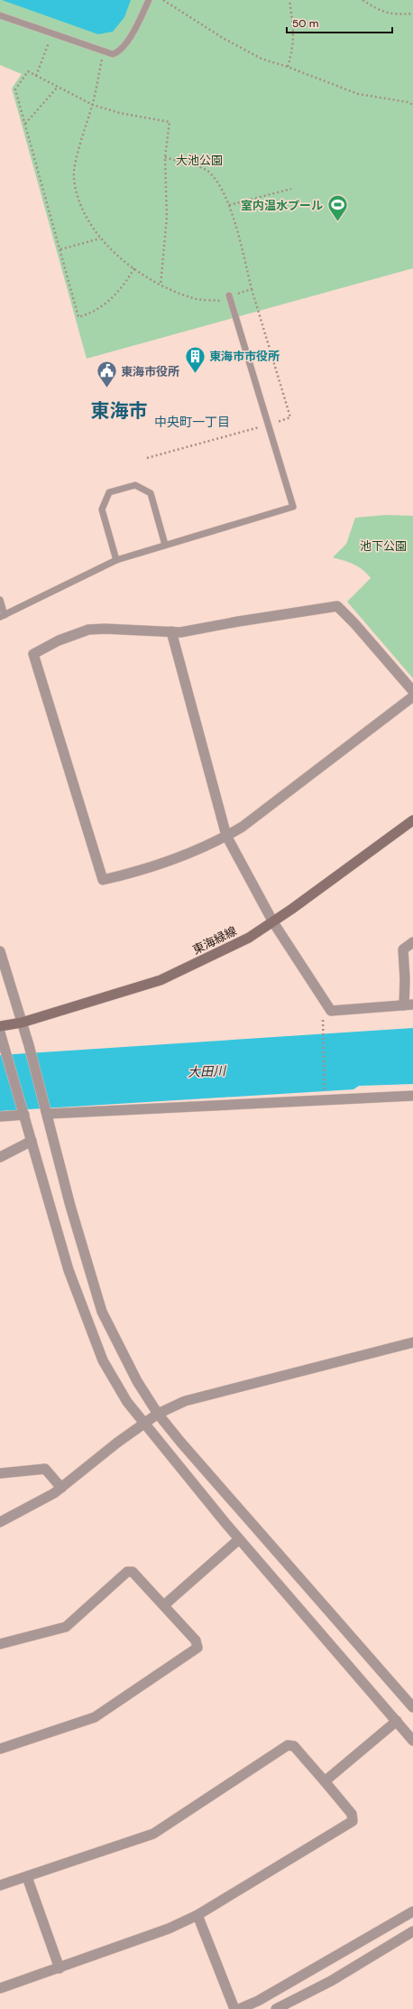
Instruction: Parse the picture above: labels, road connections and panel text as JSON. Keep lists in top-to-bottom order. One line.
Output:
{"streets":{"main road":["東海緑線"]},"districts":["東海市","中央町一丁目"],"water":["大田川"],"parks":["大池公園","池下公園"],"places":{"sports":["室内温水プール"],"building":["東海市市役所"],"public building":["東海市役所"]},"scale_bar":"50 m"}
